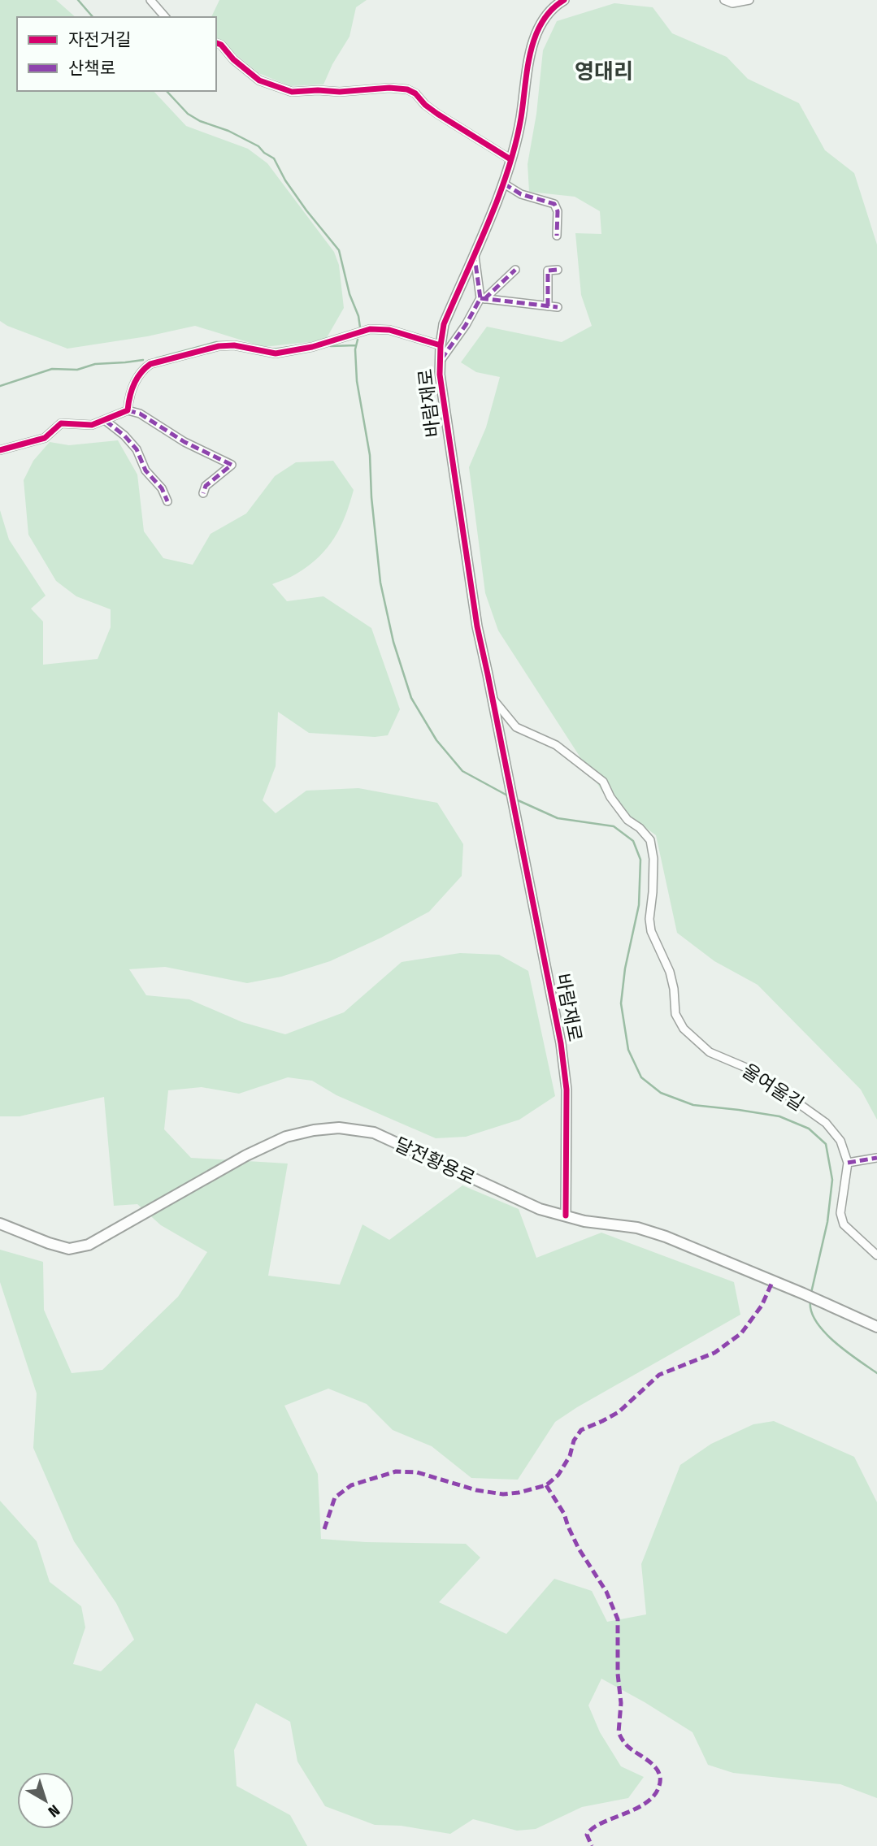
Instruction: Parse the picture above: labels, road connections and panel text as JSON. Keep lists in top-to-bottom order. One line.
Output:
{"streets":{"main road":["달전황용로"],"street":["바람재로","울여울길"]},"crossings":[["바람재로","울여울길"],["바람재로","달전황용로"]],"districts":["영대리"],"legend":["자전거길","산책로"],"north":"bottom right"}
